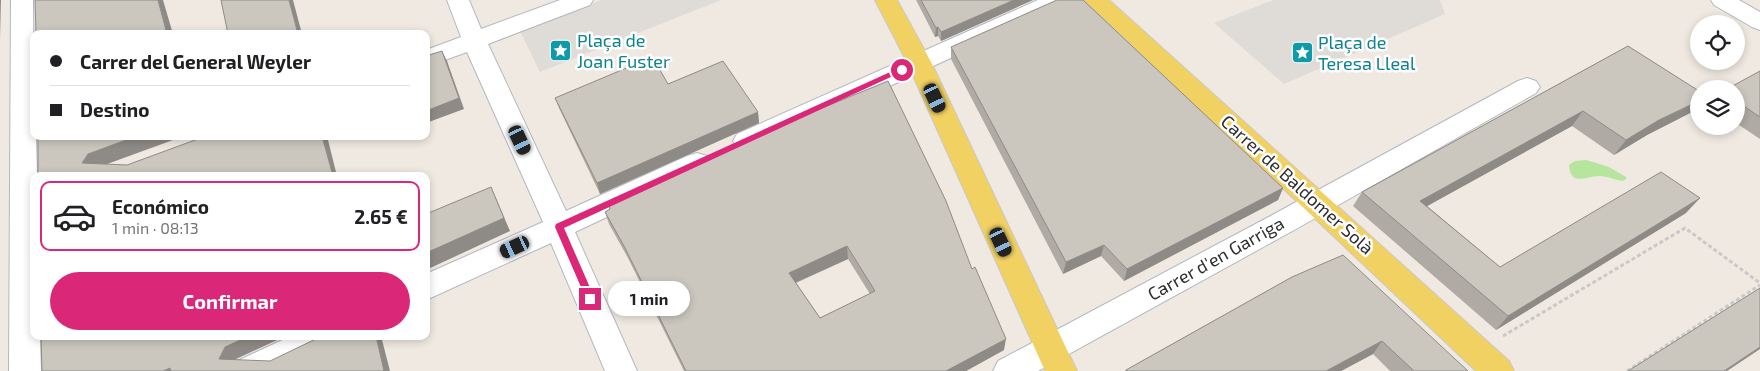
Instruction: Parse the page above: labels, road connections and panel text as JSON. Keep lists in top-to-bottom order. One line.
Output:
{"streets":{"main road":["Carrer de Baldomer Solà"],"street":["Carrer d'en Garriga"]},"crossings":[["Carrer de Baldomer Solà","Carrer d'en Garriga"]],"places":{"place":["Plaça de Joan Fuster","Plaça de Teresa Lleal"]},"page":{"banner":["Carrer del General Weyler","Destino"],"list":[{"name":"Económico","note":"1 min · 08:13","value":"2.65 €"}],"buttons":"Confirmar","bubble":"1 min"}}
